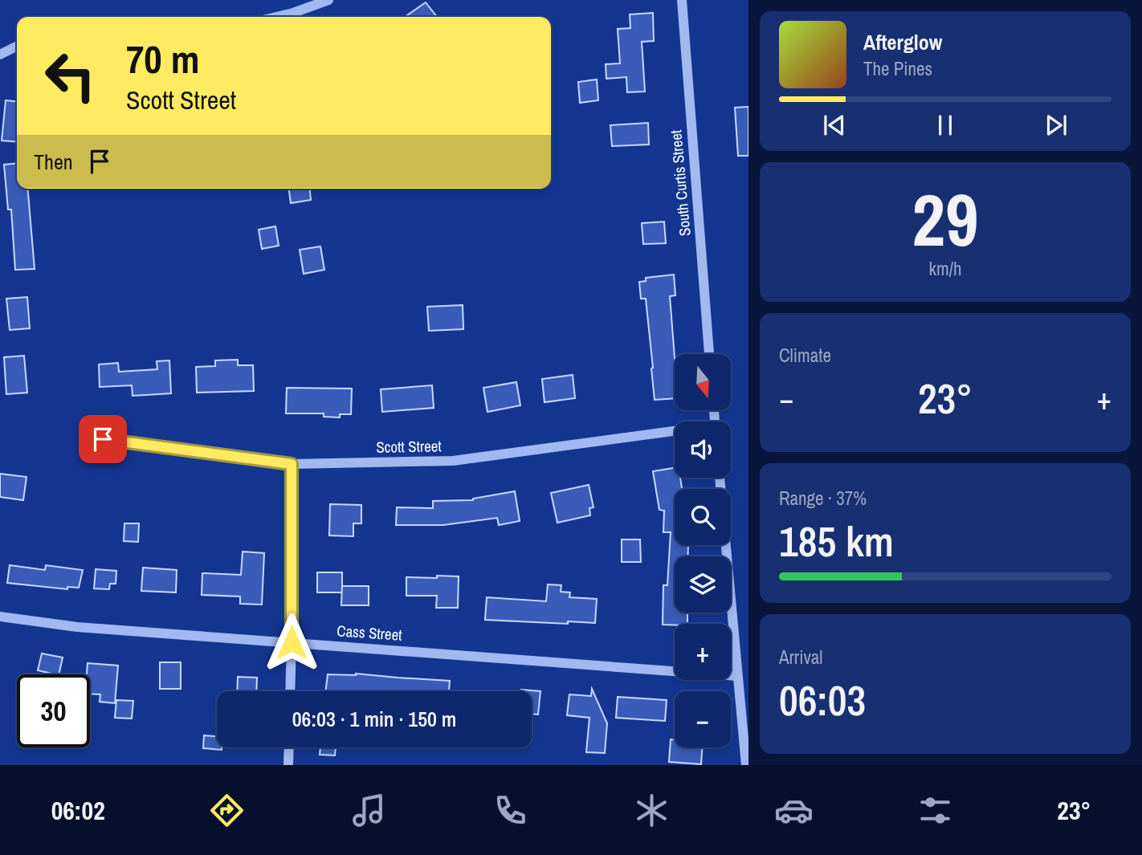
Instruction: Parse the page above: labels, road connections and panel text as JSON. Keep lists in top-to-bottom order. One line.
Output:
{"streets":{"street":["South Curtis Street","Scott Street","Cass Street"]},"north":"bottom","page":{"turn":["70 m","Scott Street"],"song":["Afterglow","The Pines"],"then":"Then","tile":[["29","km/h"],"Climate",["Range · 37%","185 km"],["Arrival","06:03"]],"map_buttons":["+","−"],"heat":["−","23°","+"],"limit":"30","trip":"06:03 · 1 min · 150 m","tabs":["06:02","23°"]}}
